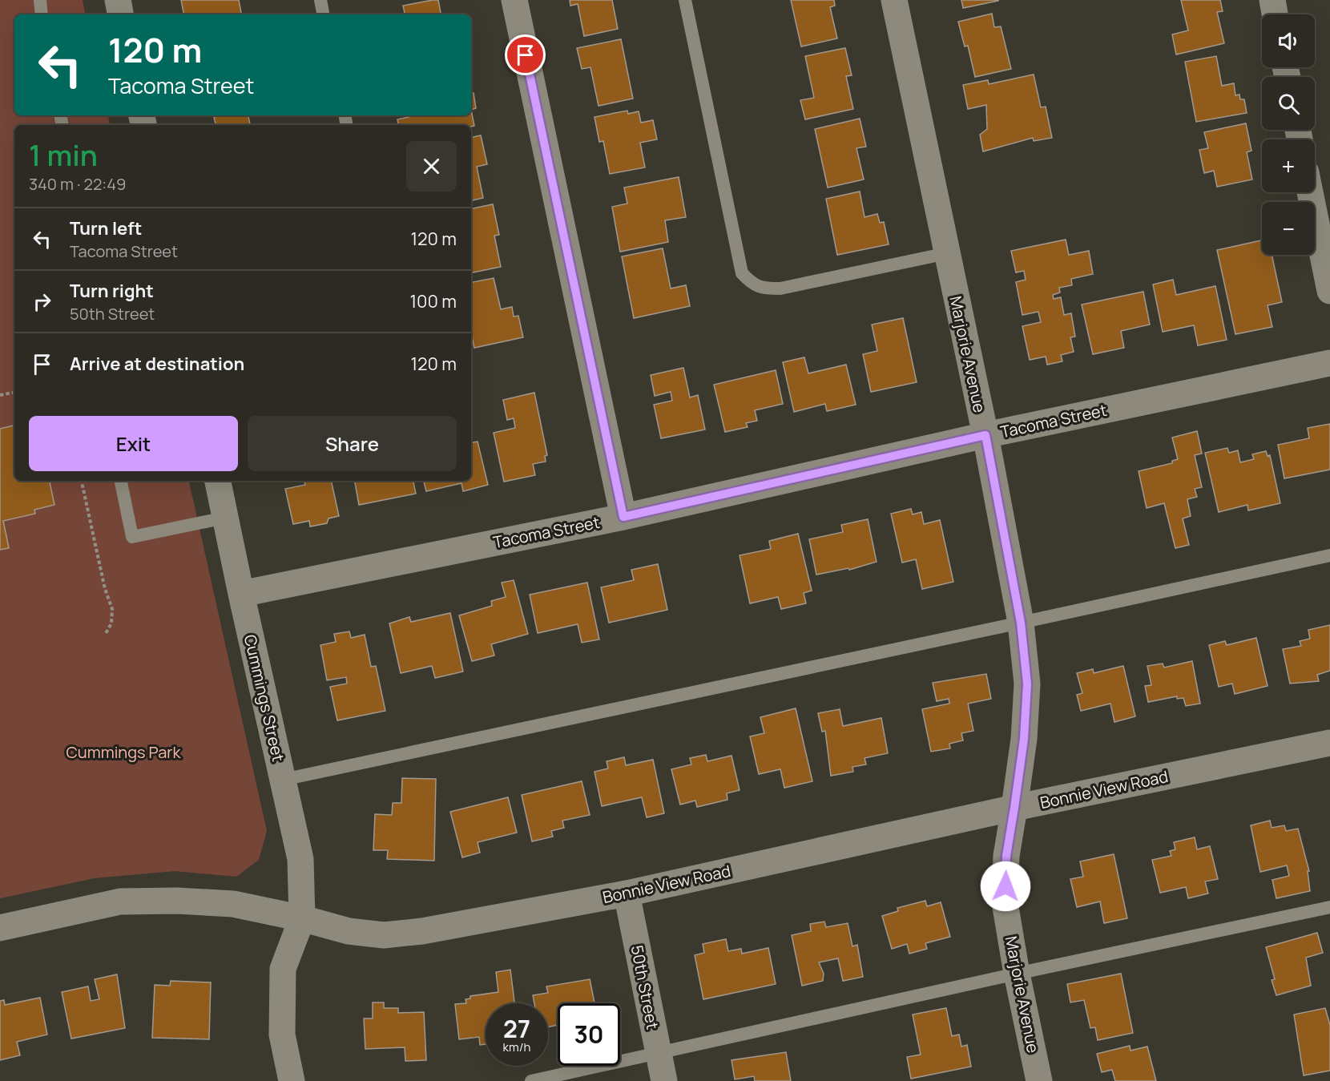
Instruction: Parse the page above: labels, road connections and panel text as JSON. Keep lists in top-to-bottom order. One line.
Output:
{"streets":{"street":["Marjorie Avenue","Tacoma Street","Cummings Street","Bonnie View Road","50th Street"]},"crossings":[["Marjorie Avenue","Tacoma Street"],["Marjorie Avenue","Bonnie View Road"],["Tacoma Street","Cummings Street"],["Cummings Street","Bonnie View Road"],["Bonnie View Road","50th Street"]],"parks":["Cummings Park"],"page":{"map_buttons":["+","−"],"turn":["120 m","Tacoma Street"],"heading":["1 min","340 m · 22:49"],"list":[{"name":"Turn left","note":"Tacoma Street","value":"120 m"},{"name":"Turn right","note":"50th Street","value":"100 m"},{"name":"Arrive at destination","value":"120 m"}],"buttons":["Exit","Share"],"speed":"27 km/h","limit":"30"}}
